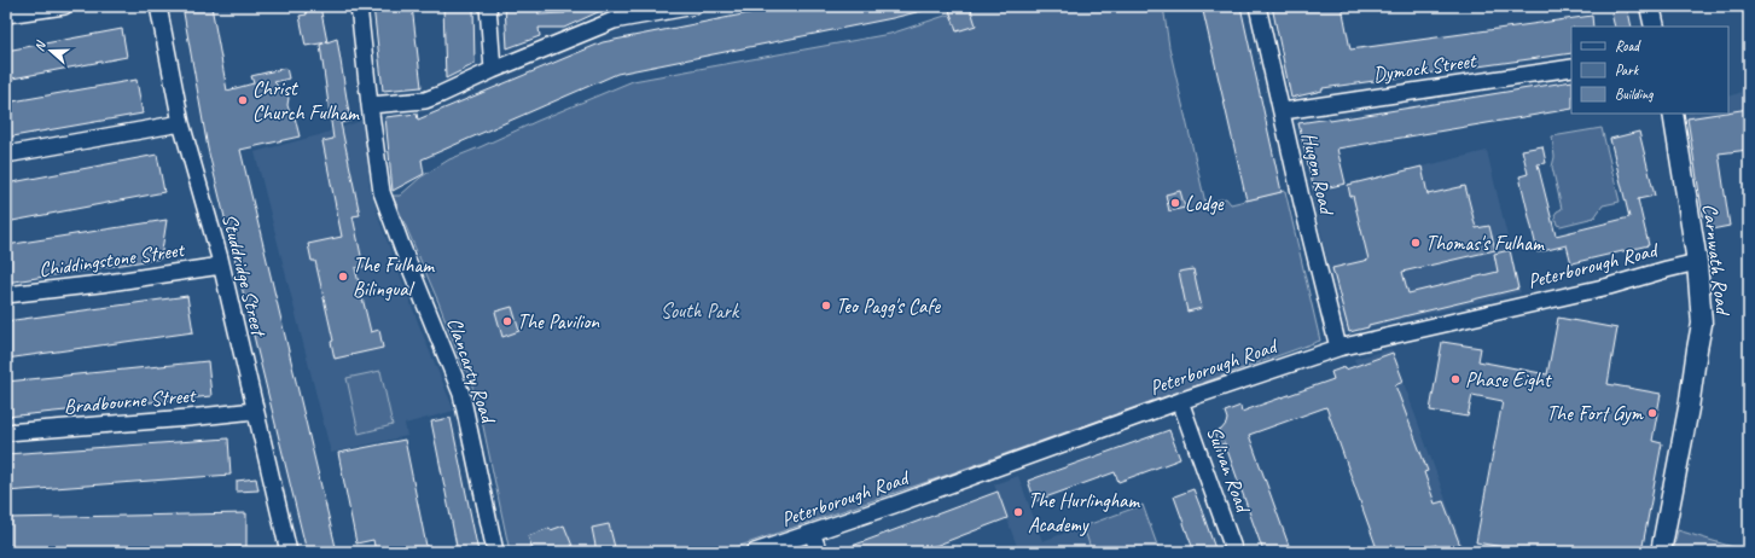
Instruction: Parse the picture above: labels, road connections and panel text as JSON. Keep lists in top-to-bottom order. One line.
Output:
{"streets":{"street":["Dymock Street","Hugon Road","Carnwath Road","Chiddingstone Street","Peterborough Road","Studdridge Street","Clancarty Road","Bradbourne Street","Sulivan Road"]},"crossings":[["Dymock Street","Hugon Road"],["Hugon Road","Peterborough Road"],["Carnwath Road","Peterborough Road"],["Chiddingstone Street","Studdridge Street"],["Peterborough Road","Sulivan Road"],["Studdridge Street","Bradbourne Street"]],"parks":["South Park"],"places":["Christ Church Fulham","Lodge","Thomas's Fulham","The Fulham Bilingual","Teo Pagg's Cafe","The Pavilion","Phase Eight","The Fort Gym","The Hurlingham Academy"],"legend":["Road","Park","Building"],"north":"left"}
